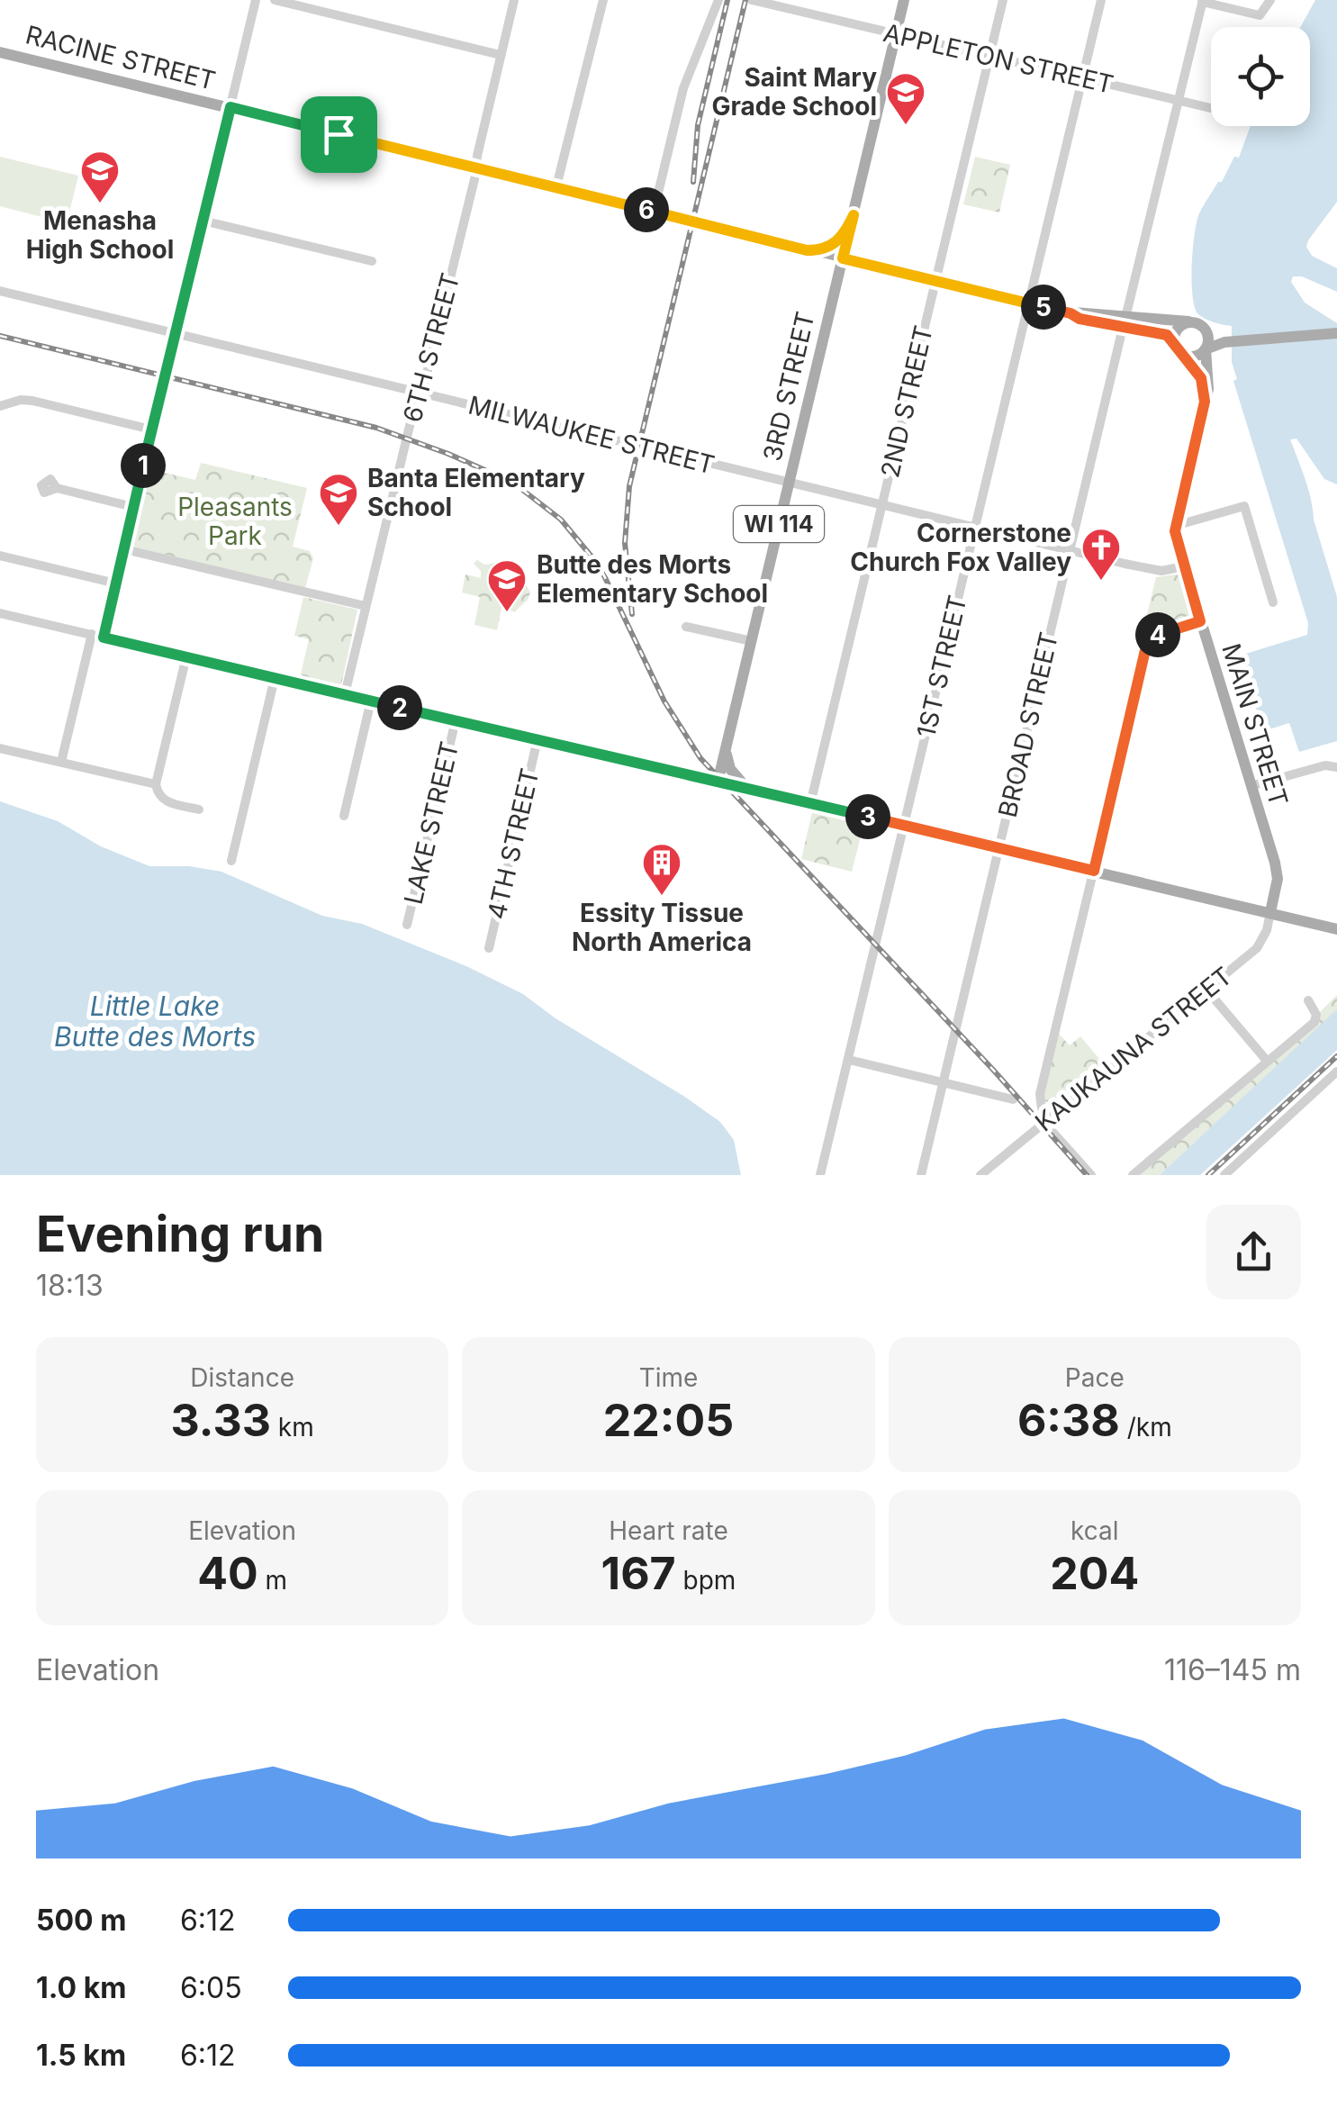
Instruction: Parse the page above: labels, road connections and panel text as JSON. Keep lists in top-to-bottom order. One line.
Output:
{"streets":{"main road":["RACINE STREET","3RD STREET","WI 114","MAIN STREET"],"street":["APPLETON STREET","6TH STREET","2ND STREET","MILWAUKEE STREET","1ST STREET","BROAD STREET","LAKE STREET","4TH STREET","KAUKAUNA STREET"]},"crossings":[["RACINE STREET","6TH STREET"],["RACINE STREET","3RD STREET"],["RACINE STREET","2ND STREET"],["RACINE STREET","1ST STREET"],["RACINE STREET","BROAD STREET"],["RACINE STREET","MAIN STREET"],["APPLETON STREET","3RD STREET"],["APPLETON STREET","2ND STREET"],["APPLETON STREET","1ST STREET"],["APPLETON STREET","BROAD STREET"],["6TH STREET","MILWAUKEE STREET"],["3RD STREET","MILWAUKEE STREET"],["2ND STREET","MILWAUKEE STREET"],["MILWAUKEE STREET","1ST STREET"],["MILWAUKEE STREET","BROAD STREET"],["MILWAUKEE STREET","MAIN STREET"],["MAIN STREET","KAUKAUNA STREET"]],"water":["Little Lake Butte des Morts"],"parks":["Pleasants Park"],"places":{"school or university":["Saint Mary Grade School","Menasha High School","Banta Elementary School","Butte des Morts Elementary School"],"church":["Cornerstone Church Fox Valley"],"building":["Essity Tissue North America"]},"page":{"pins":["6","5","1","4","2","3"],"heading":["Evening run","18:13"],"stats":[["Distance","3.33 km"],["Time","22:05"],["Pace","6:38 /km"],["Elevation","40 m"],["Heart rate","167 bpm"],["kcal","204"]],"chart":["Elevation","116–145 m"],"list":[{"name":"500 m","note":"6:12"},{"name":"1.0 km","note":"6:05"},{"name":"1.5 km","note":"6:12"}]}}
